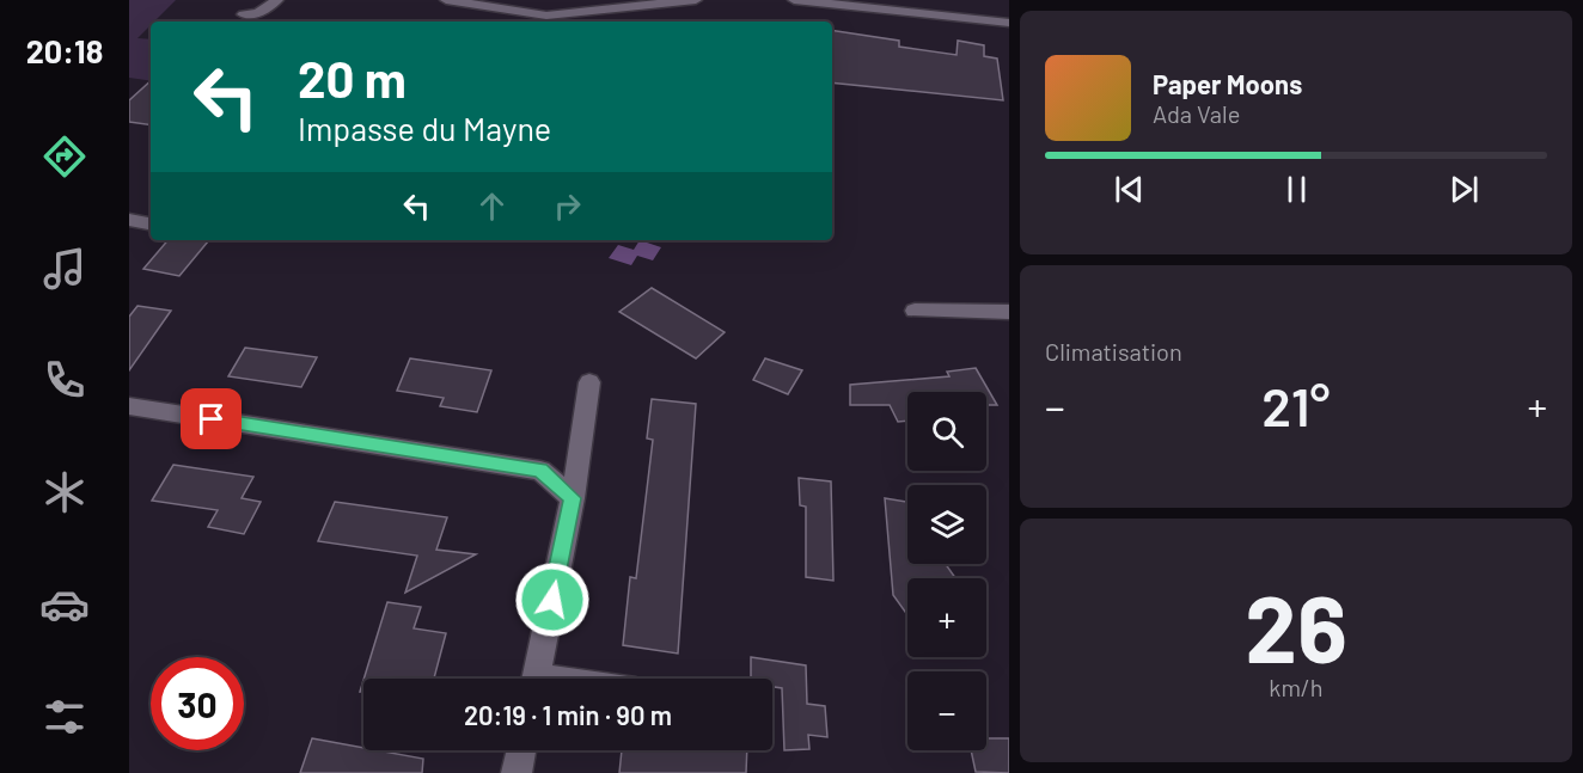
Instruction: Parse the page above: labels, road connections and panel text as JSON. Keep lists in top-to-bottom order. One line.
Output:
{"page":{"tabs":"20:18","turn":["20 m","Impasse du Mayne"],"song":["Paper Moons","Ada Vale"],"tile":["Climatisation",["26","km/h"]],"heat":["−","21°","+"],"map_buttons":["+","−"],"limit":"30","trip":"20:19 · 1 min · 90 m"}}
